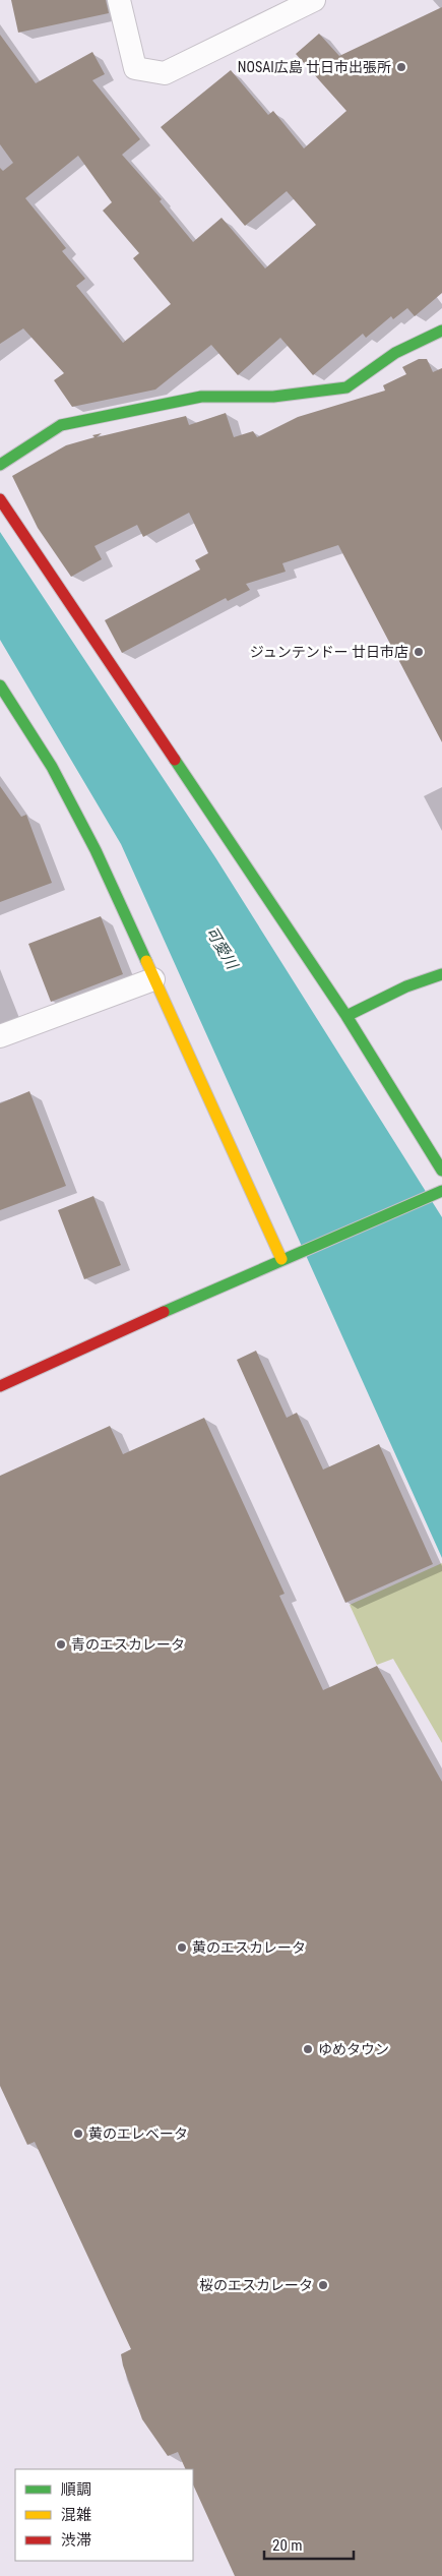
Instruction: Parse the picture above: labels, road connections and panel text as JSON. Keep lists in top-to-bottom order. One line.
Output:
{"water":["可愛川"],"places":["NOSAI広島 廿日市出張所","ジュンテンドー 廿日市店","青のエスカレータ","黄のエスカレータ","ゆめタウン","黄のエレベータ","桜のエスカレータ"],"legend":["順調","混雑","渋滞"],"scale_bar":"20 m"}
